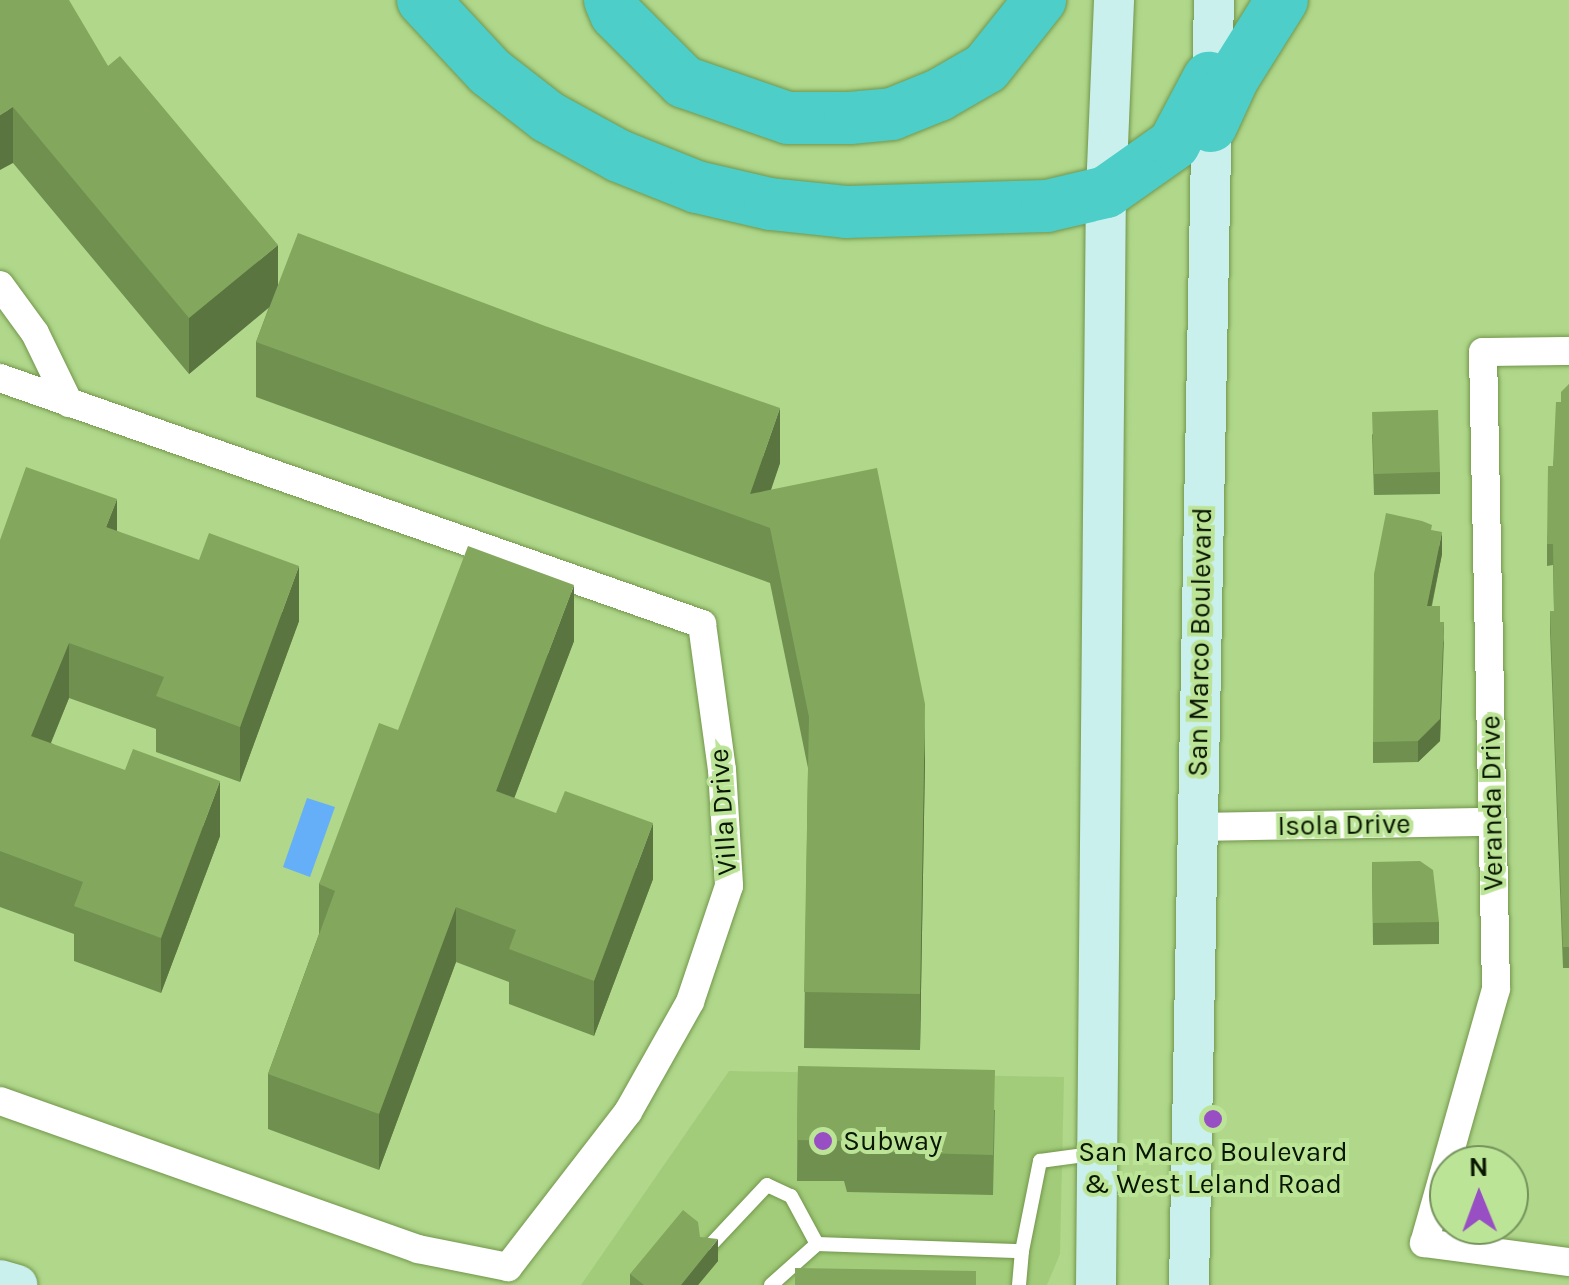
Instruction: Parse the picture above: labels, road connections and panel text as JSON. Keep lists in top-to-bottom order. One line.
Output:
{"streets":{"main road":["San Marco Boulevard"],"street":["Veranda Drive","Villa Drive","Isola Drive"]},"crossings":[["San Marco Boulevard","Isola Drive"],["Veranda Drive","Isola Drive"]],"places":["San Marco Boulevard & West Leland Road","Subway"],"north":"top"}
